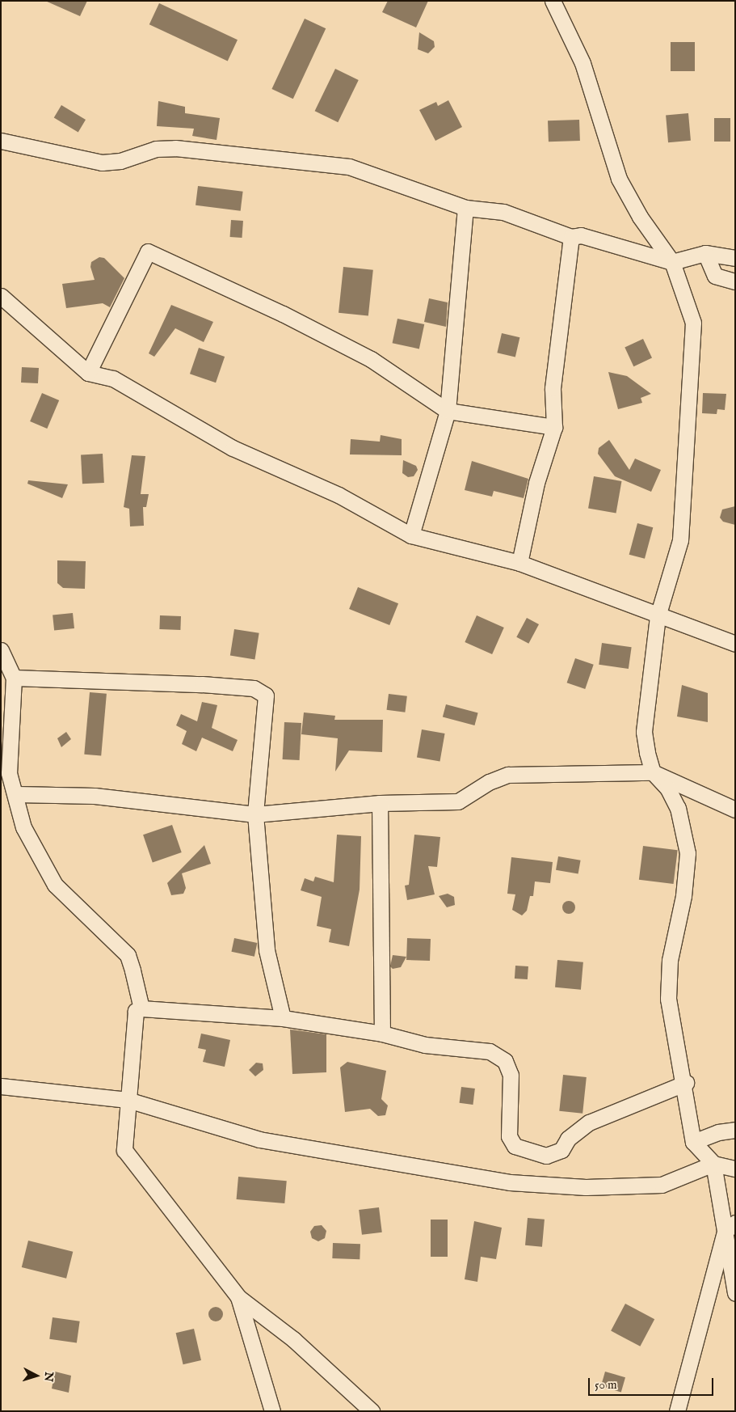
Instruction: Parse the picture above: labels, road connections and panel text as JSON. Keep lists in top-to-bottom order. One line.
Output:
{"scale_bar":"50 m","north":"right"}
